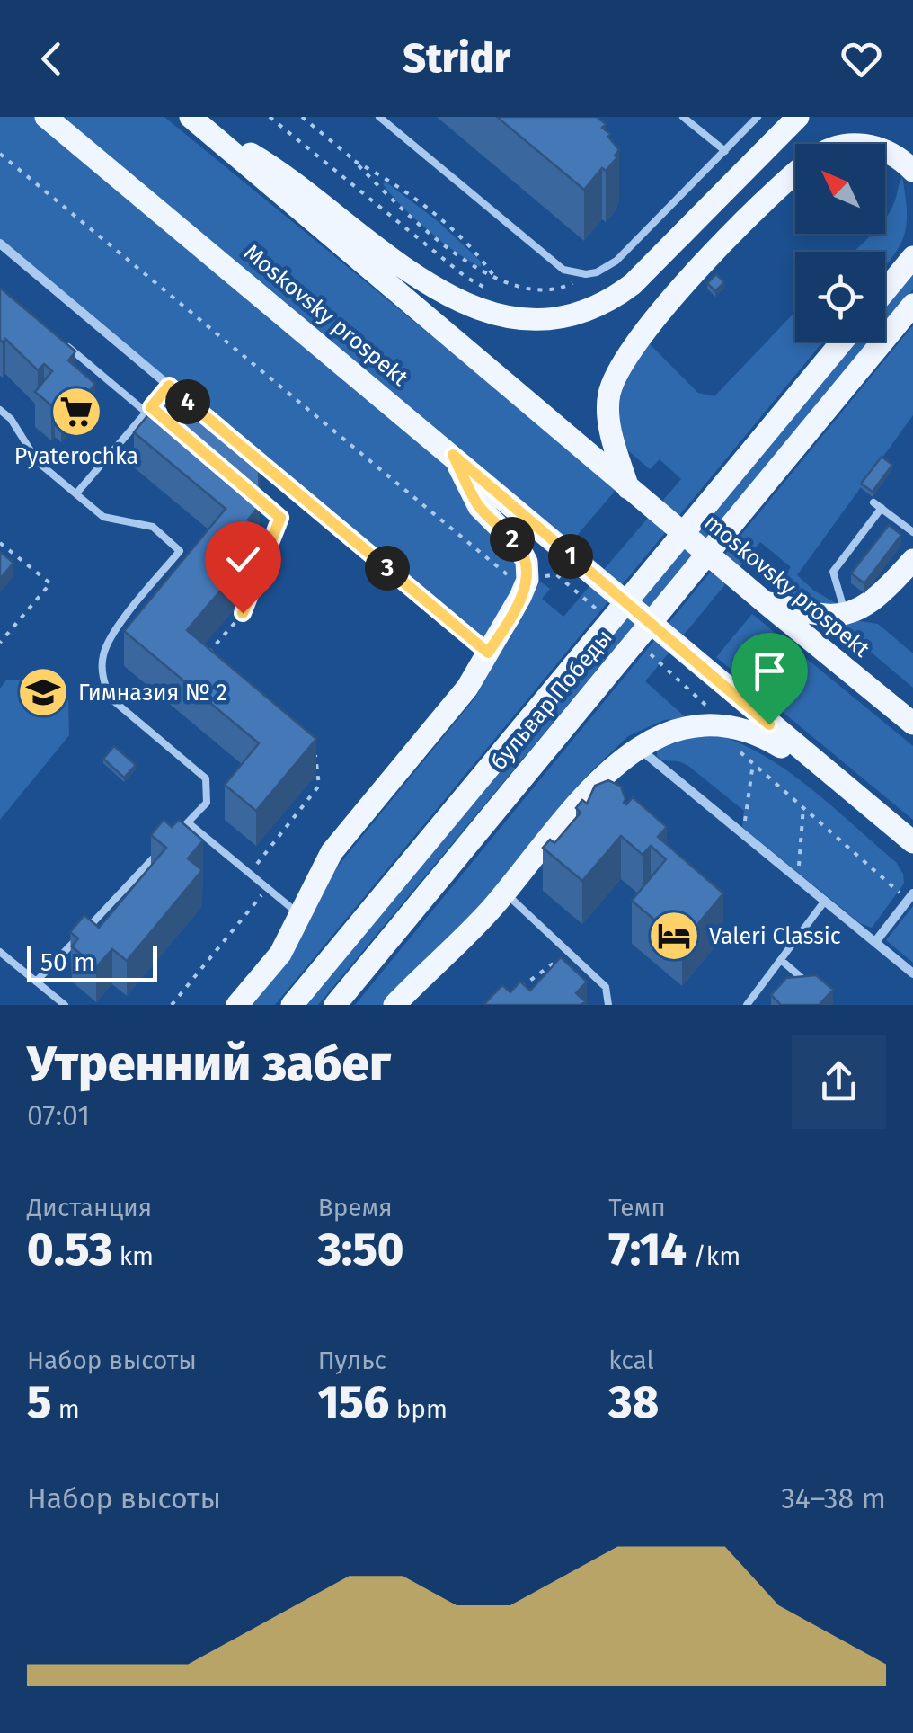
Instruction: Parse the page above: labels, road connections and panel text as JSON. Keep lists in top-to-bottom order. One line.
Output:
{"streets":{"main road":["Moskovsky prospekt","moskovsky prospekt","бульвар Победы"]},"places":{"supermarket":["Pyaterochka"],"school or university":["Гимназия № 2"],"hotel":["Valeri Classic"]},"scale_bar":"50 m","north":"top left","page":{"header":"Stridr","pins":["4","2","1","3"],"scale":"50 m","heading":["Утренний забег","07:01"],"stats":[["Дистанция","0.53 km"],["Время","3:50"],["Темп","7:14 /km"],["Набор высоты","5 m"],["Пульс","156 bpm"],["kcal","38"]],"chart":["Набор высоты","34–38 m"]}}
